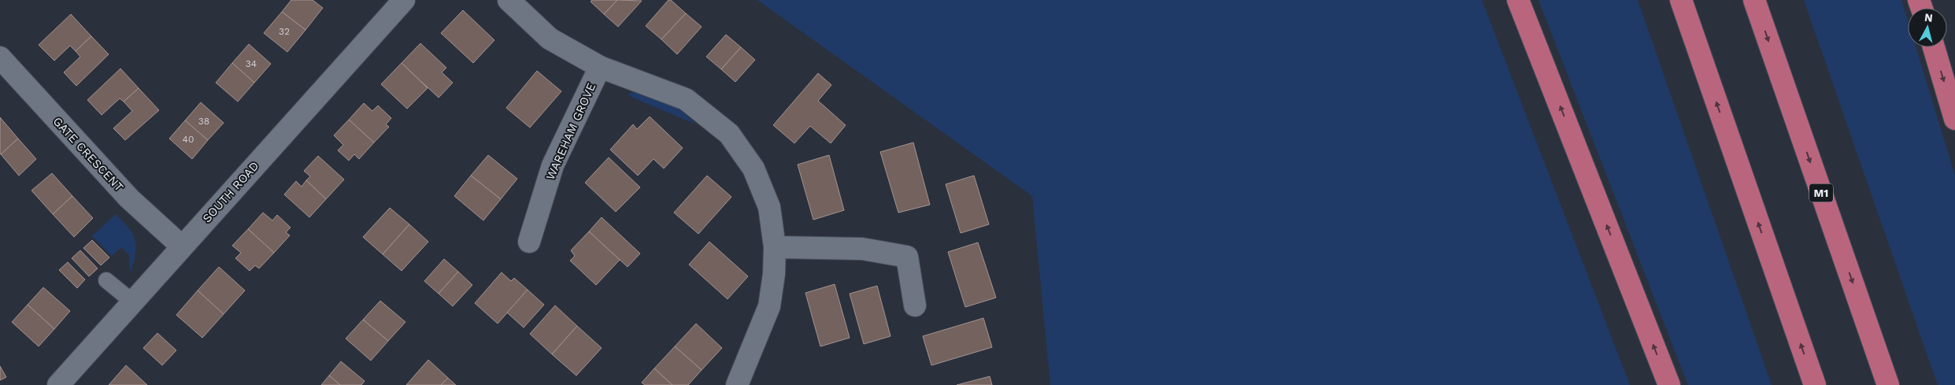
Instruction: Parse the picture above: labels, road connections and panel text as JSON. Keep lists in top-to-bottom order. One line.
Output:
{"streets":{"highway":["M1"],"street":["WAREHAM GROVE","GATE CRESCENT","SOUTH ROAD"]},"crossings":[["GATE CRESCENT","SOUTH ROAD"]],"house_numbers":["32","34","38","40"],"north":"top"}
